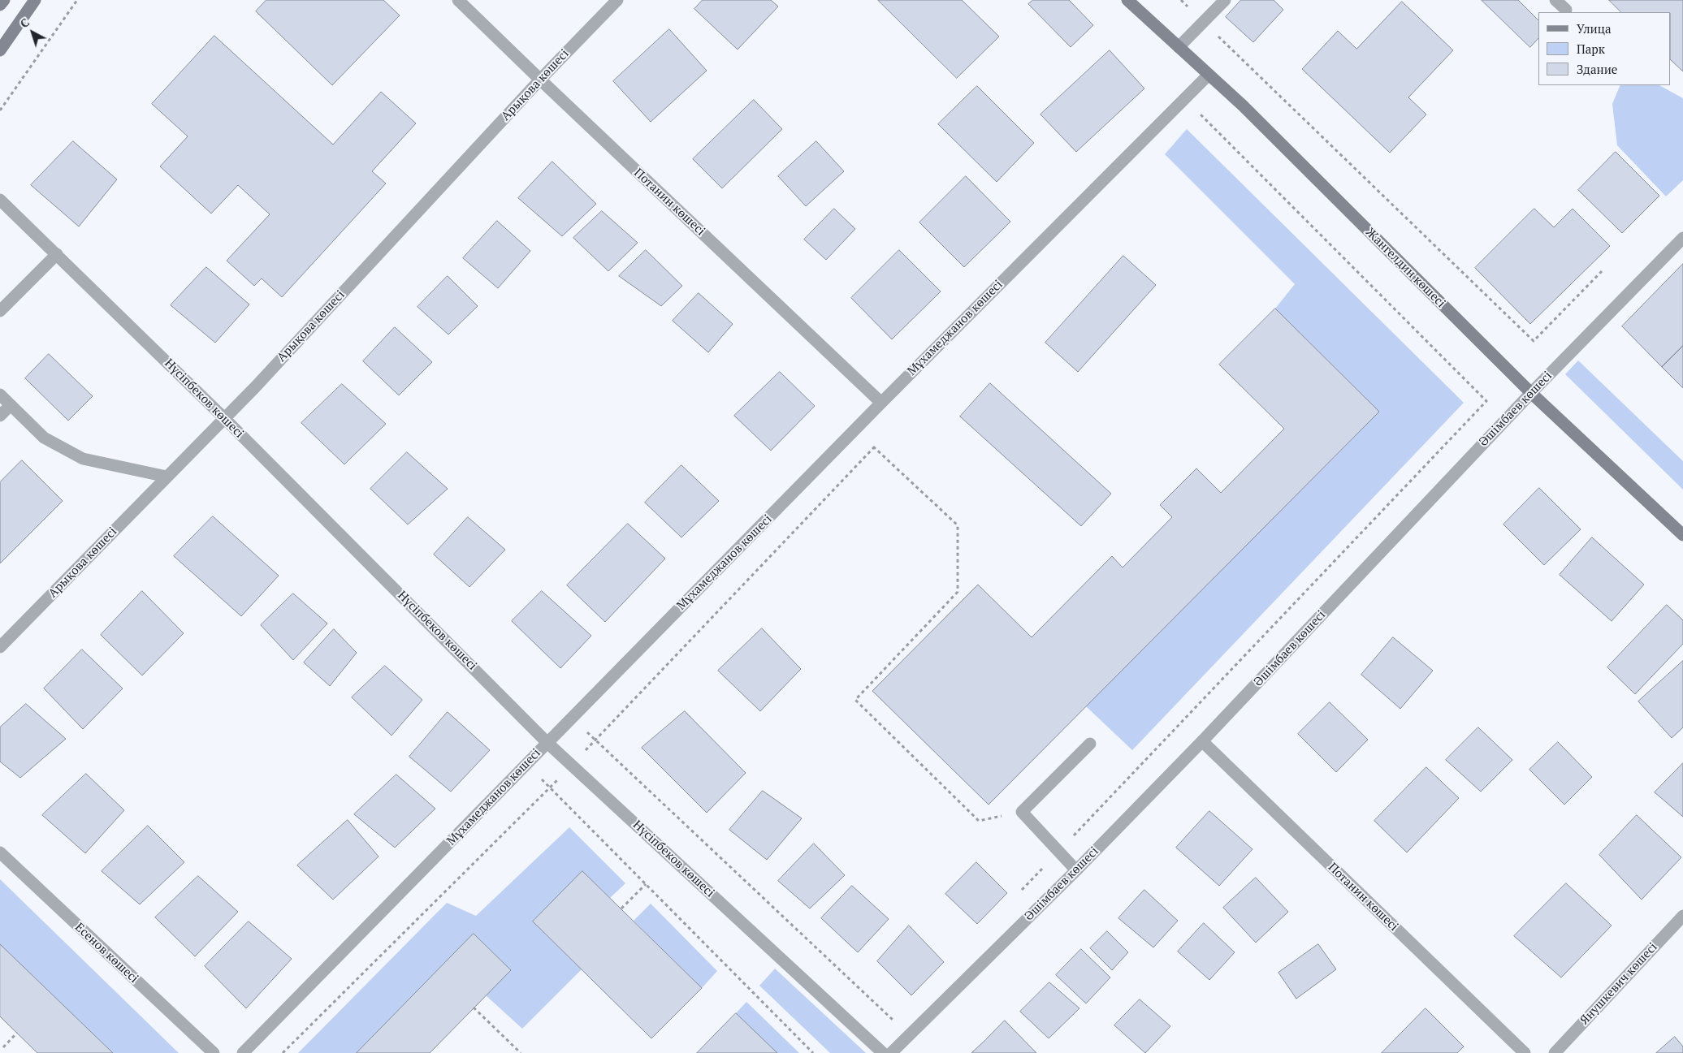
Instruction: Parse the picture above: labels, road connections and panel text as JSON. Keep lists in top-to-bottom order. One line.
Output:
{"streets":{"main road":["Жангелдин көшесі"],"street":["Арықова көшесі","Потанин көшесі","Мұхамеджанов көшесі","Нүсіпбеков көшесі","Әшімбаев көшесі","Есенов көшесі","Янушкевич көшесі"]},"crossings":[["Арықова көшесі","Потанин көшесі"],["Арықова көшесі","Нүсіпбеков көшесі"],["Потанин көшесі","Мұхамеджанов көшесі"],["Потанин көшесі","Әшімбаев көшесі"],["Жангелдин көшесі","Мұхамеджанов көшесі"],["Жангелдин көшесі","Әшімбаев көшесі"],["Мұхамеджанов көшесі","Нүсіпбеков көшесі"]],"legend":["Улица","Парк","Здание"],"north":"top left"}
